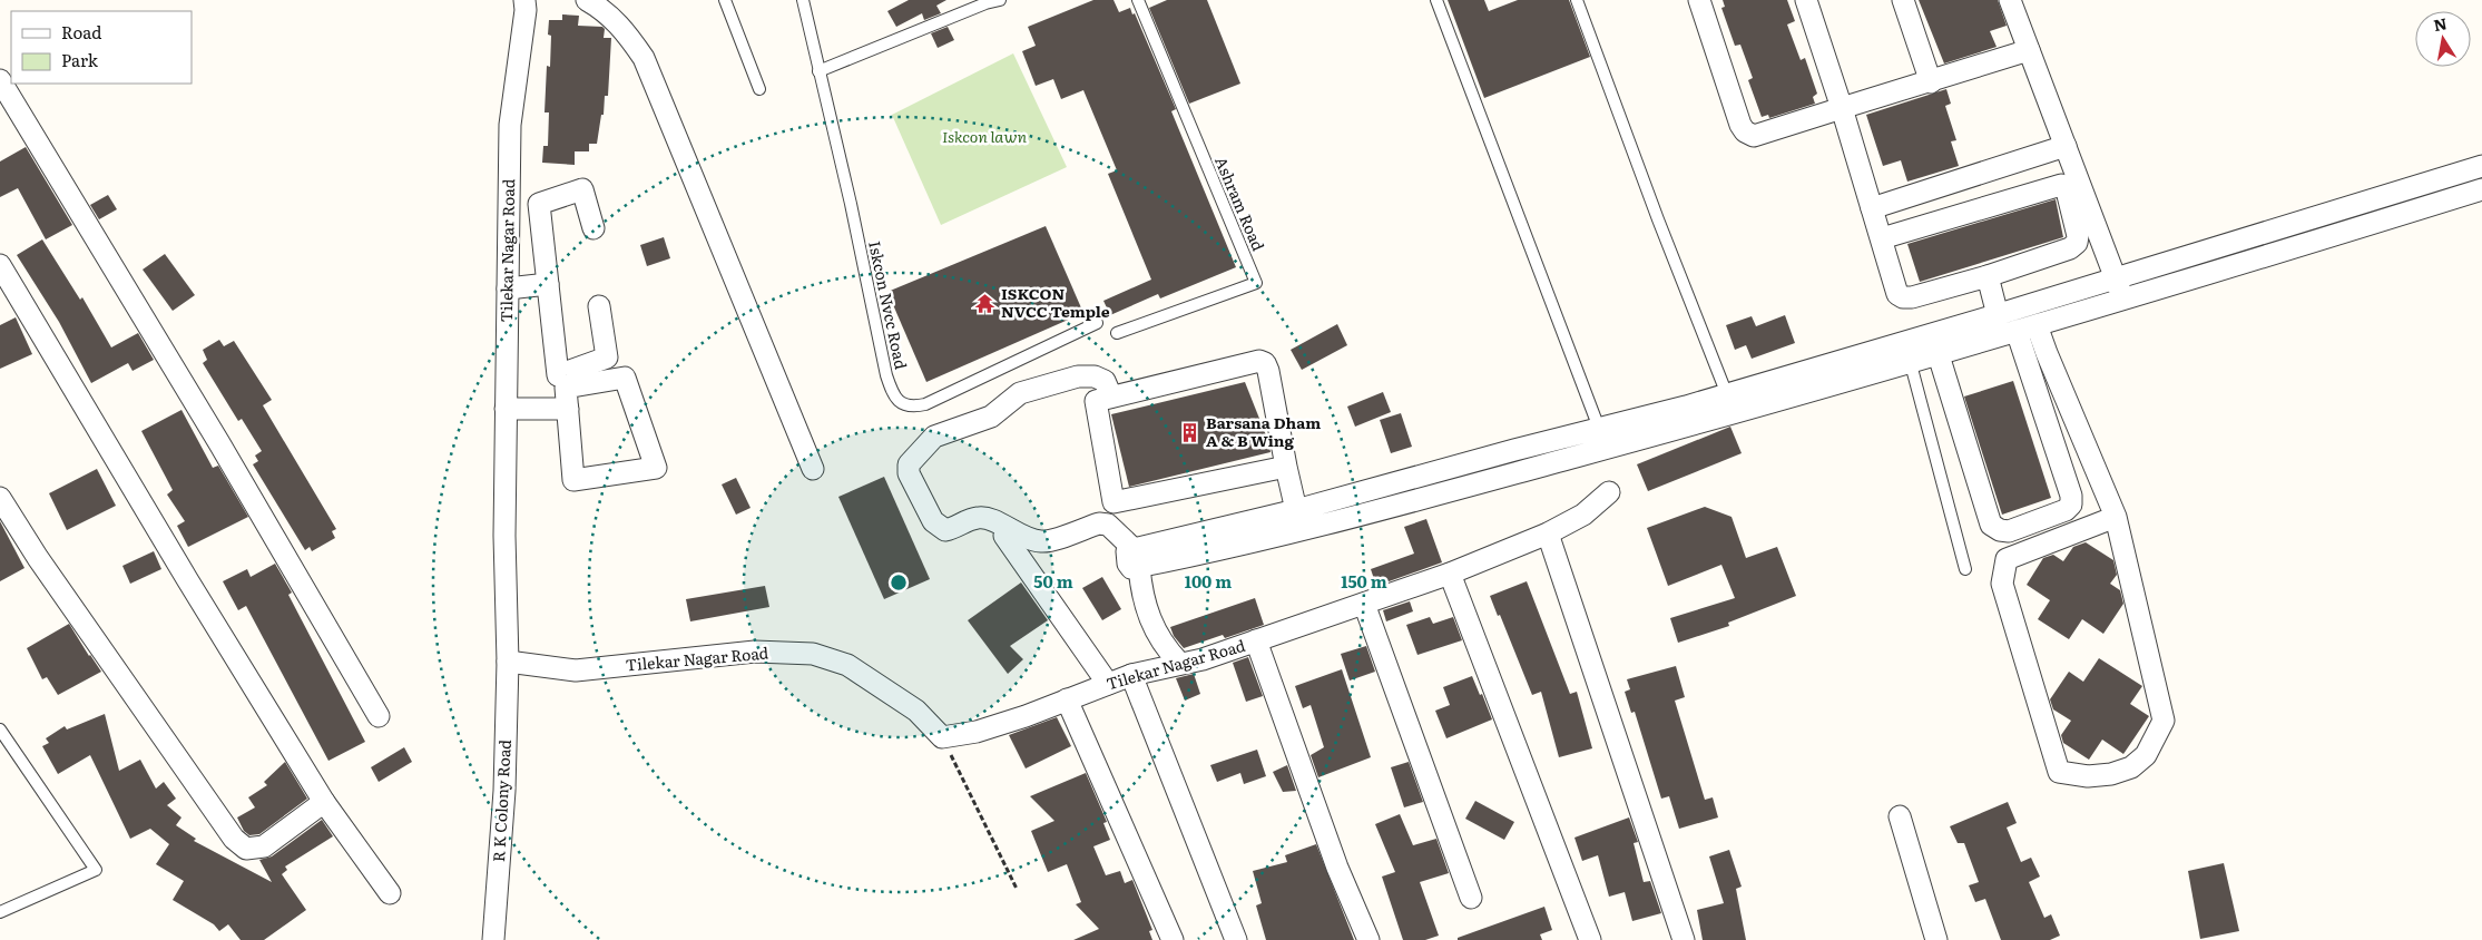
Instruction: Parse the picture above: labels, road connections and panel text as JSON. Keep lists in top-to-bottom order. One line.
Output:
{"streets":{"street":["Tilekar Nagar Road","R K Colony Road"],"lane":["Ashram Road","Iskcon Nvcc Road"]},"crossings":[["Tilekar Nagar Road","R K Colony Road"]],"parks":["Iskcon lawn"],"places":{"temple":["ISKCON NVCC Temple"],"building":["Barsana Dham A & B Wing"]},"legend":["Road","Park"],"north":"top","rings":["50 m","100 m","150 m"]}
